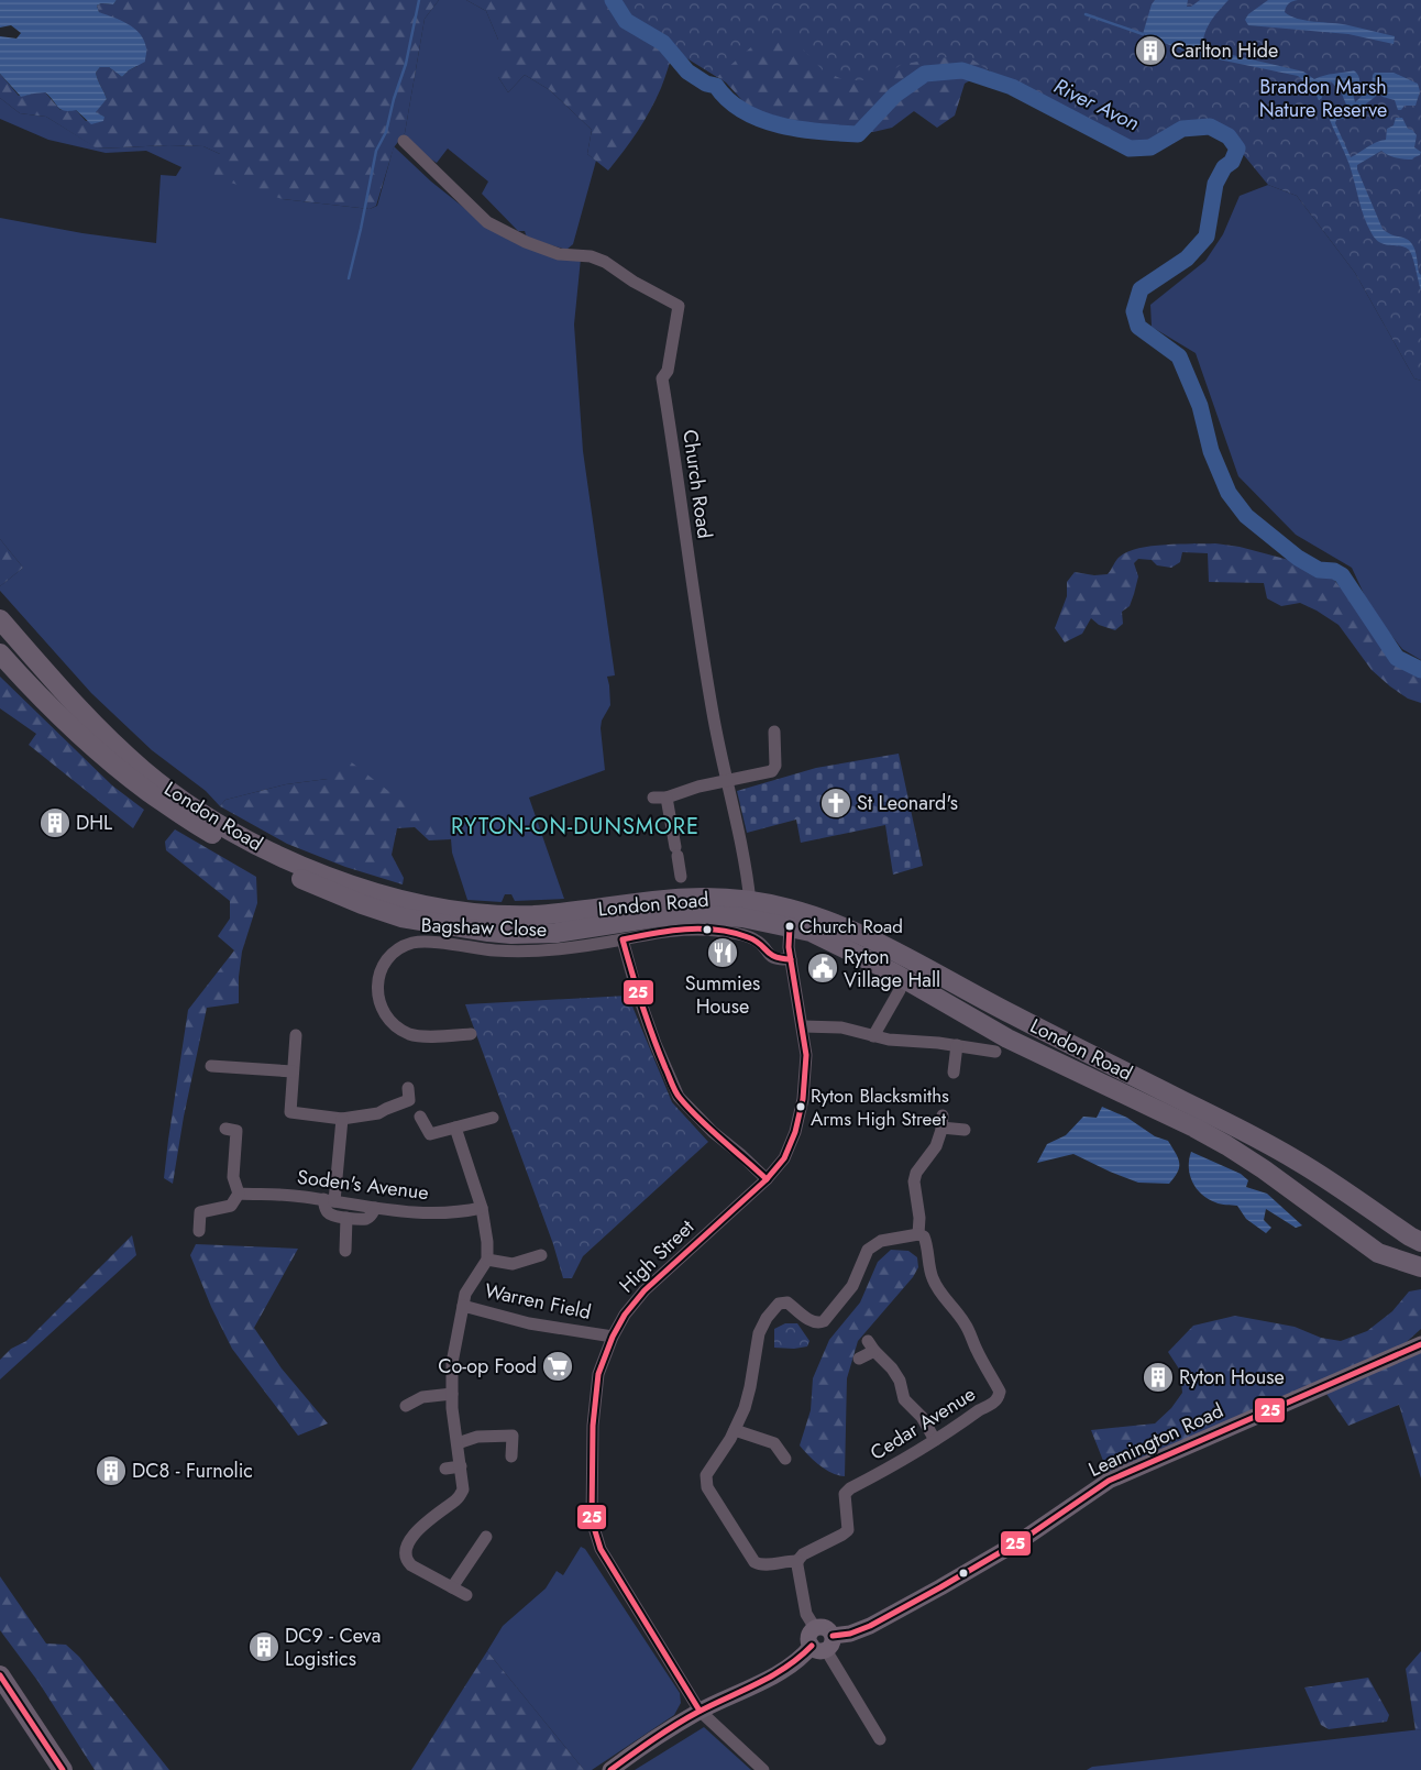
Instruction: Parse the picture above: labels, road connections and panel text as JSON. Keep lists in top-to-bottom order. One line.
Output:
{"streets":{"highway":["London Road"],"main road":["Leamington Road"],"street":["Church Road","Bagshaw Close","Soden's Avenue","High Street","Warren Field","Cedar Avenue"]},"crossings":[["Church Road","London Road"],["London Road","High Street"],["Bagshaw Close","High Street"],["High Street","Warren Field"]],"districts":["RYTON-ON-DUNSMORE"],"water":["River Avon"],"parks":["Brandon Marsh Nature Reserve"],"places":{"building":["Carlton Hide","DHL","Ryton House","DC8 - Furnolic","DC9 - Ceva Logistics"],"church":["St Leonard's"],"other":["Church Road","Ryton Blacksmiths Arms High Street"],"restaurant":["Summies House"],"public building":["Ryton Village Hall"],"supermarket":["Co-op Food"]},"lines":["transit line 25"]}
